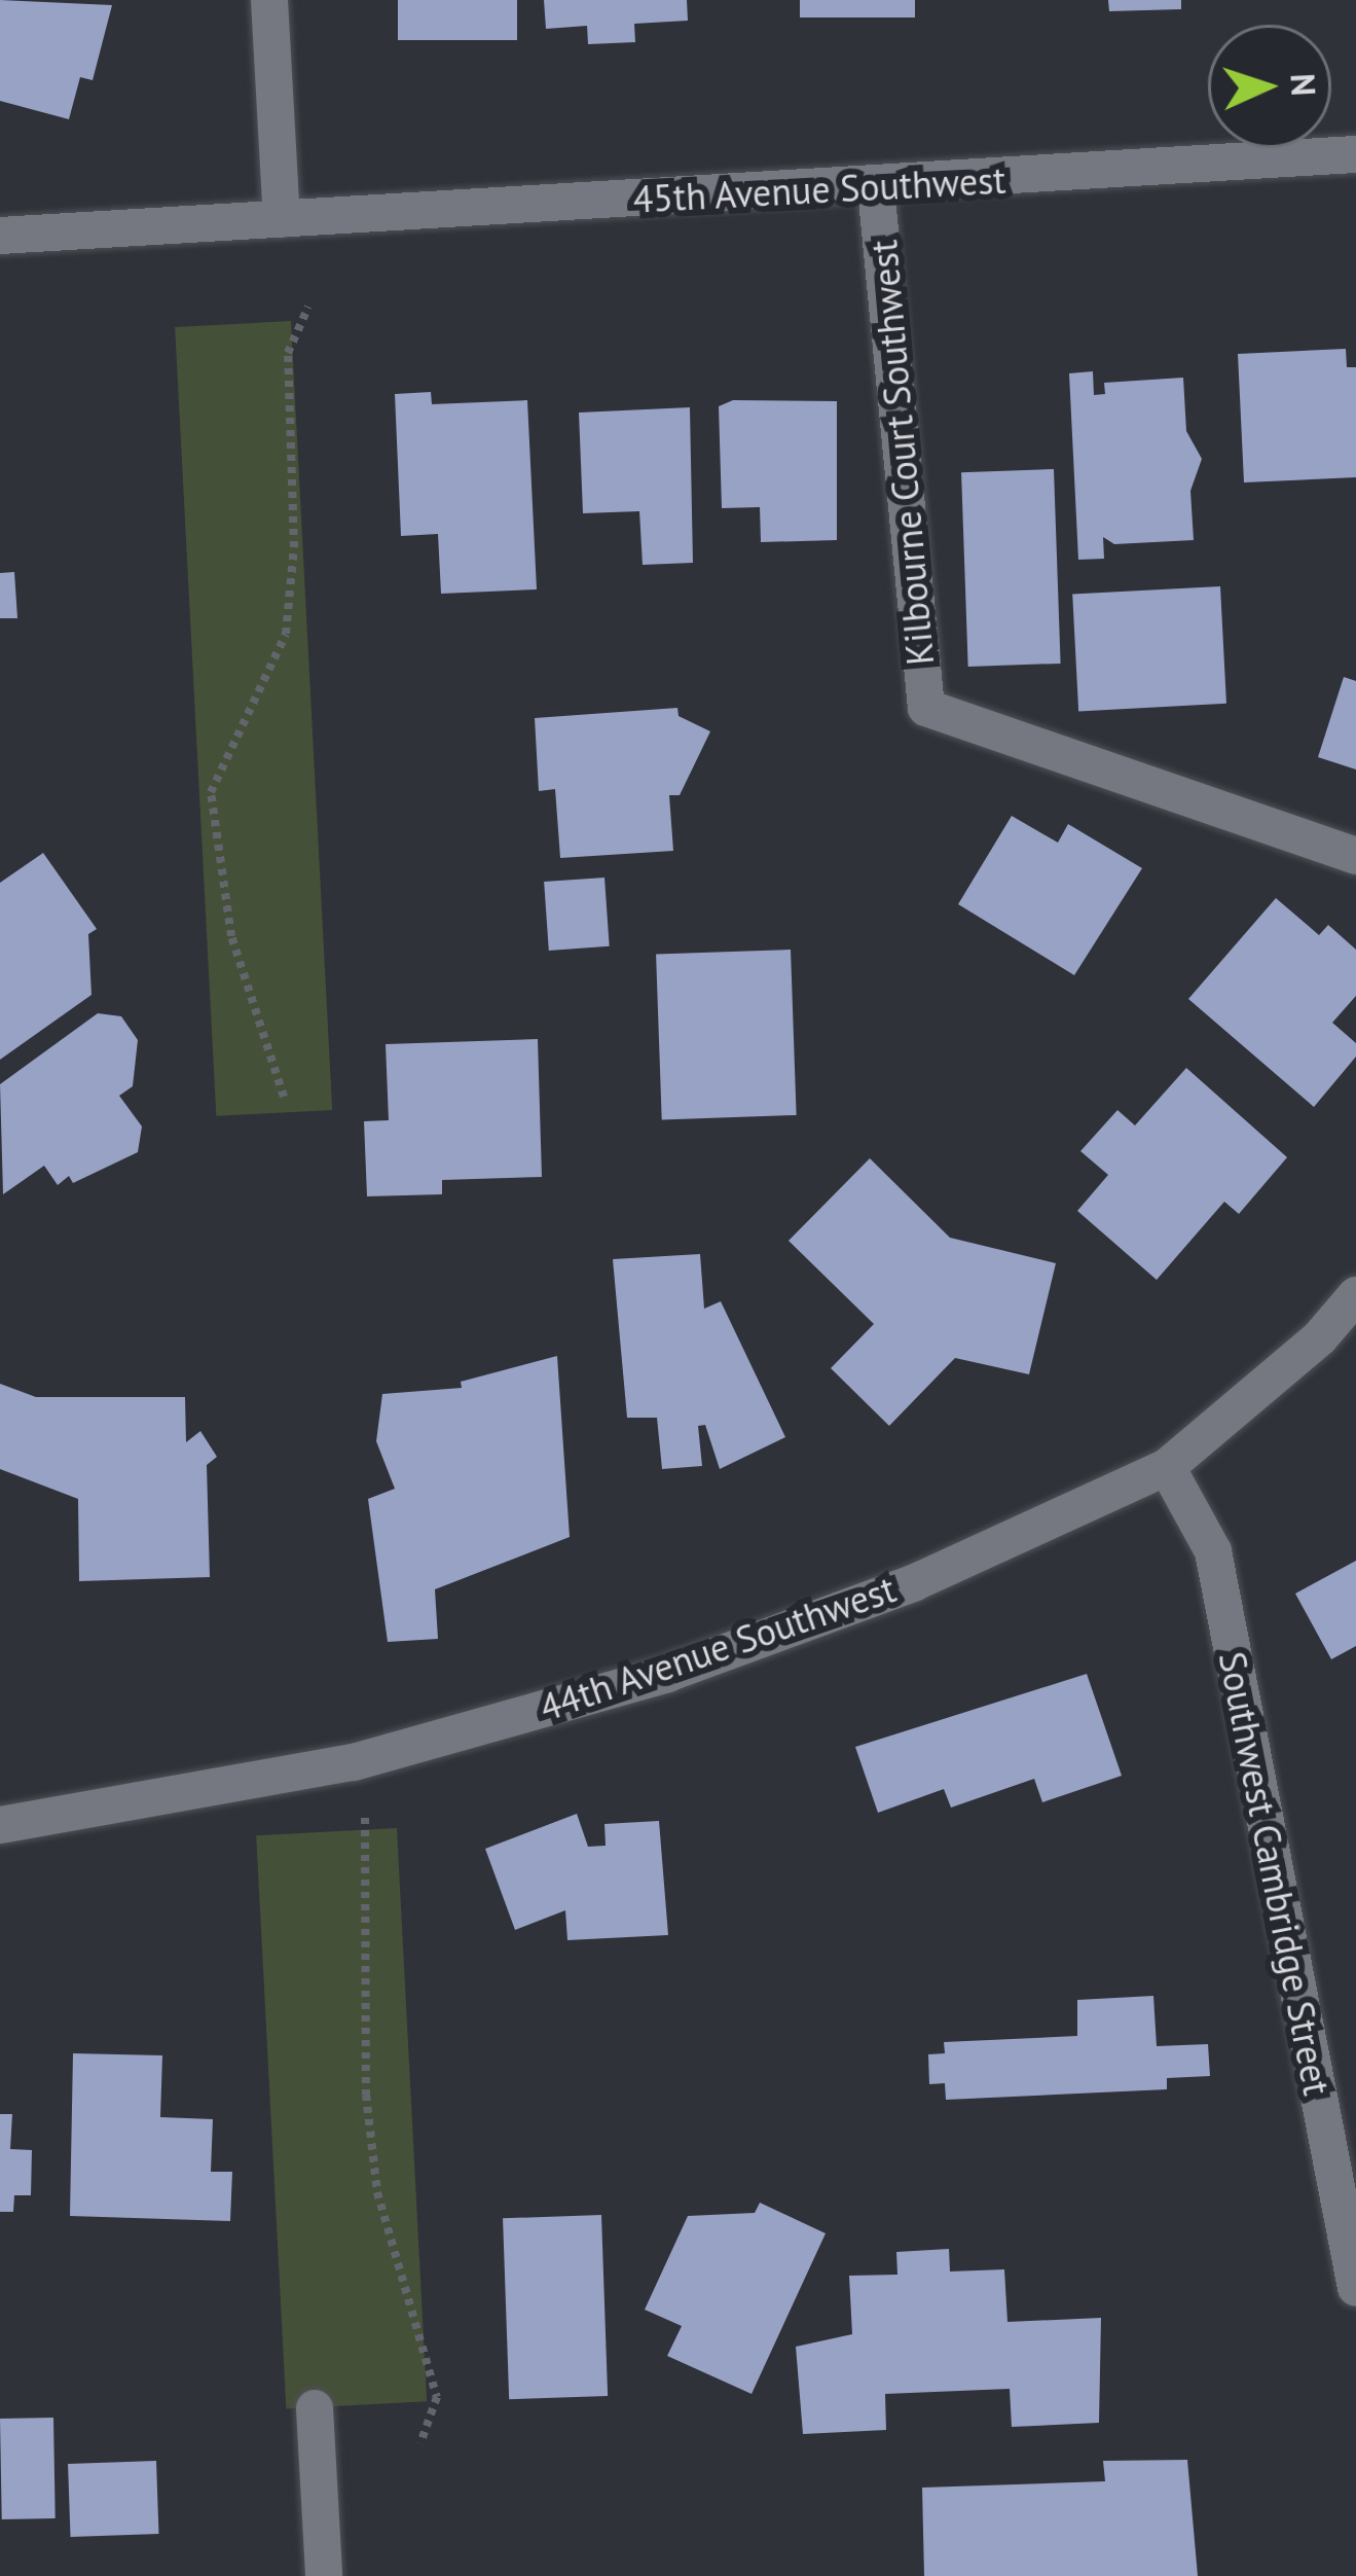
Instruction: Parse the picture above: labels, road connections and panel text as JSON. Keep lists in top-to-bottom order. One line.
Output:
{"streets":{"street":["45th Avenue Southwest","Kilbourne Court Southwest","44th Avenue Southwest","Southwest Cambridge Street"]},"crossings":[["45th Avenue Southwest","Kilbourne Court Southwest"],["44th Avenue Southwest","Southwest Cambridge Street"]],"north":"right"}
